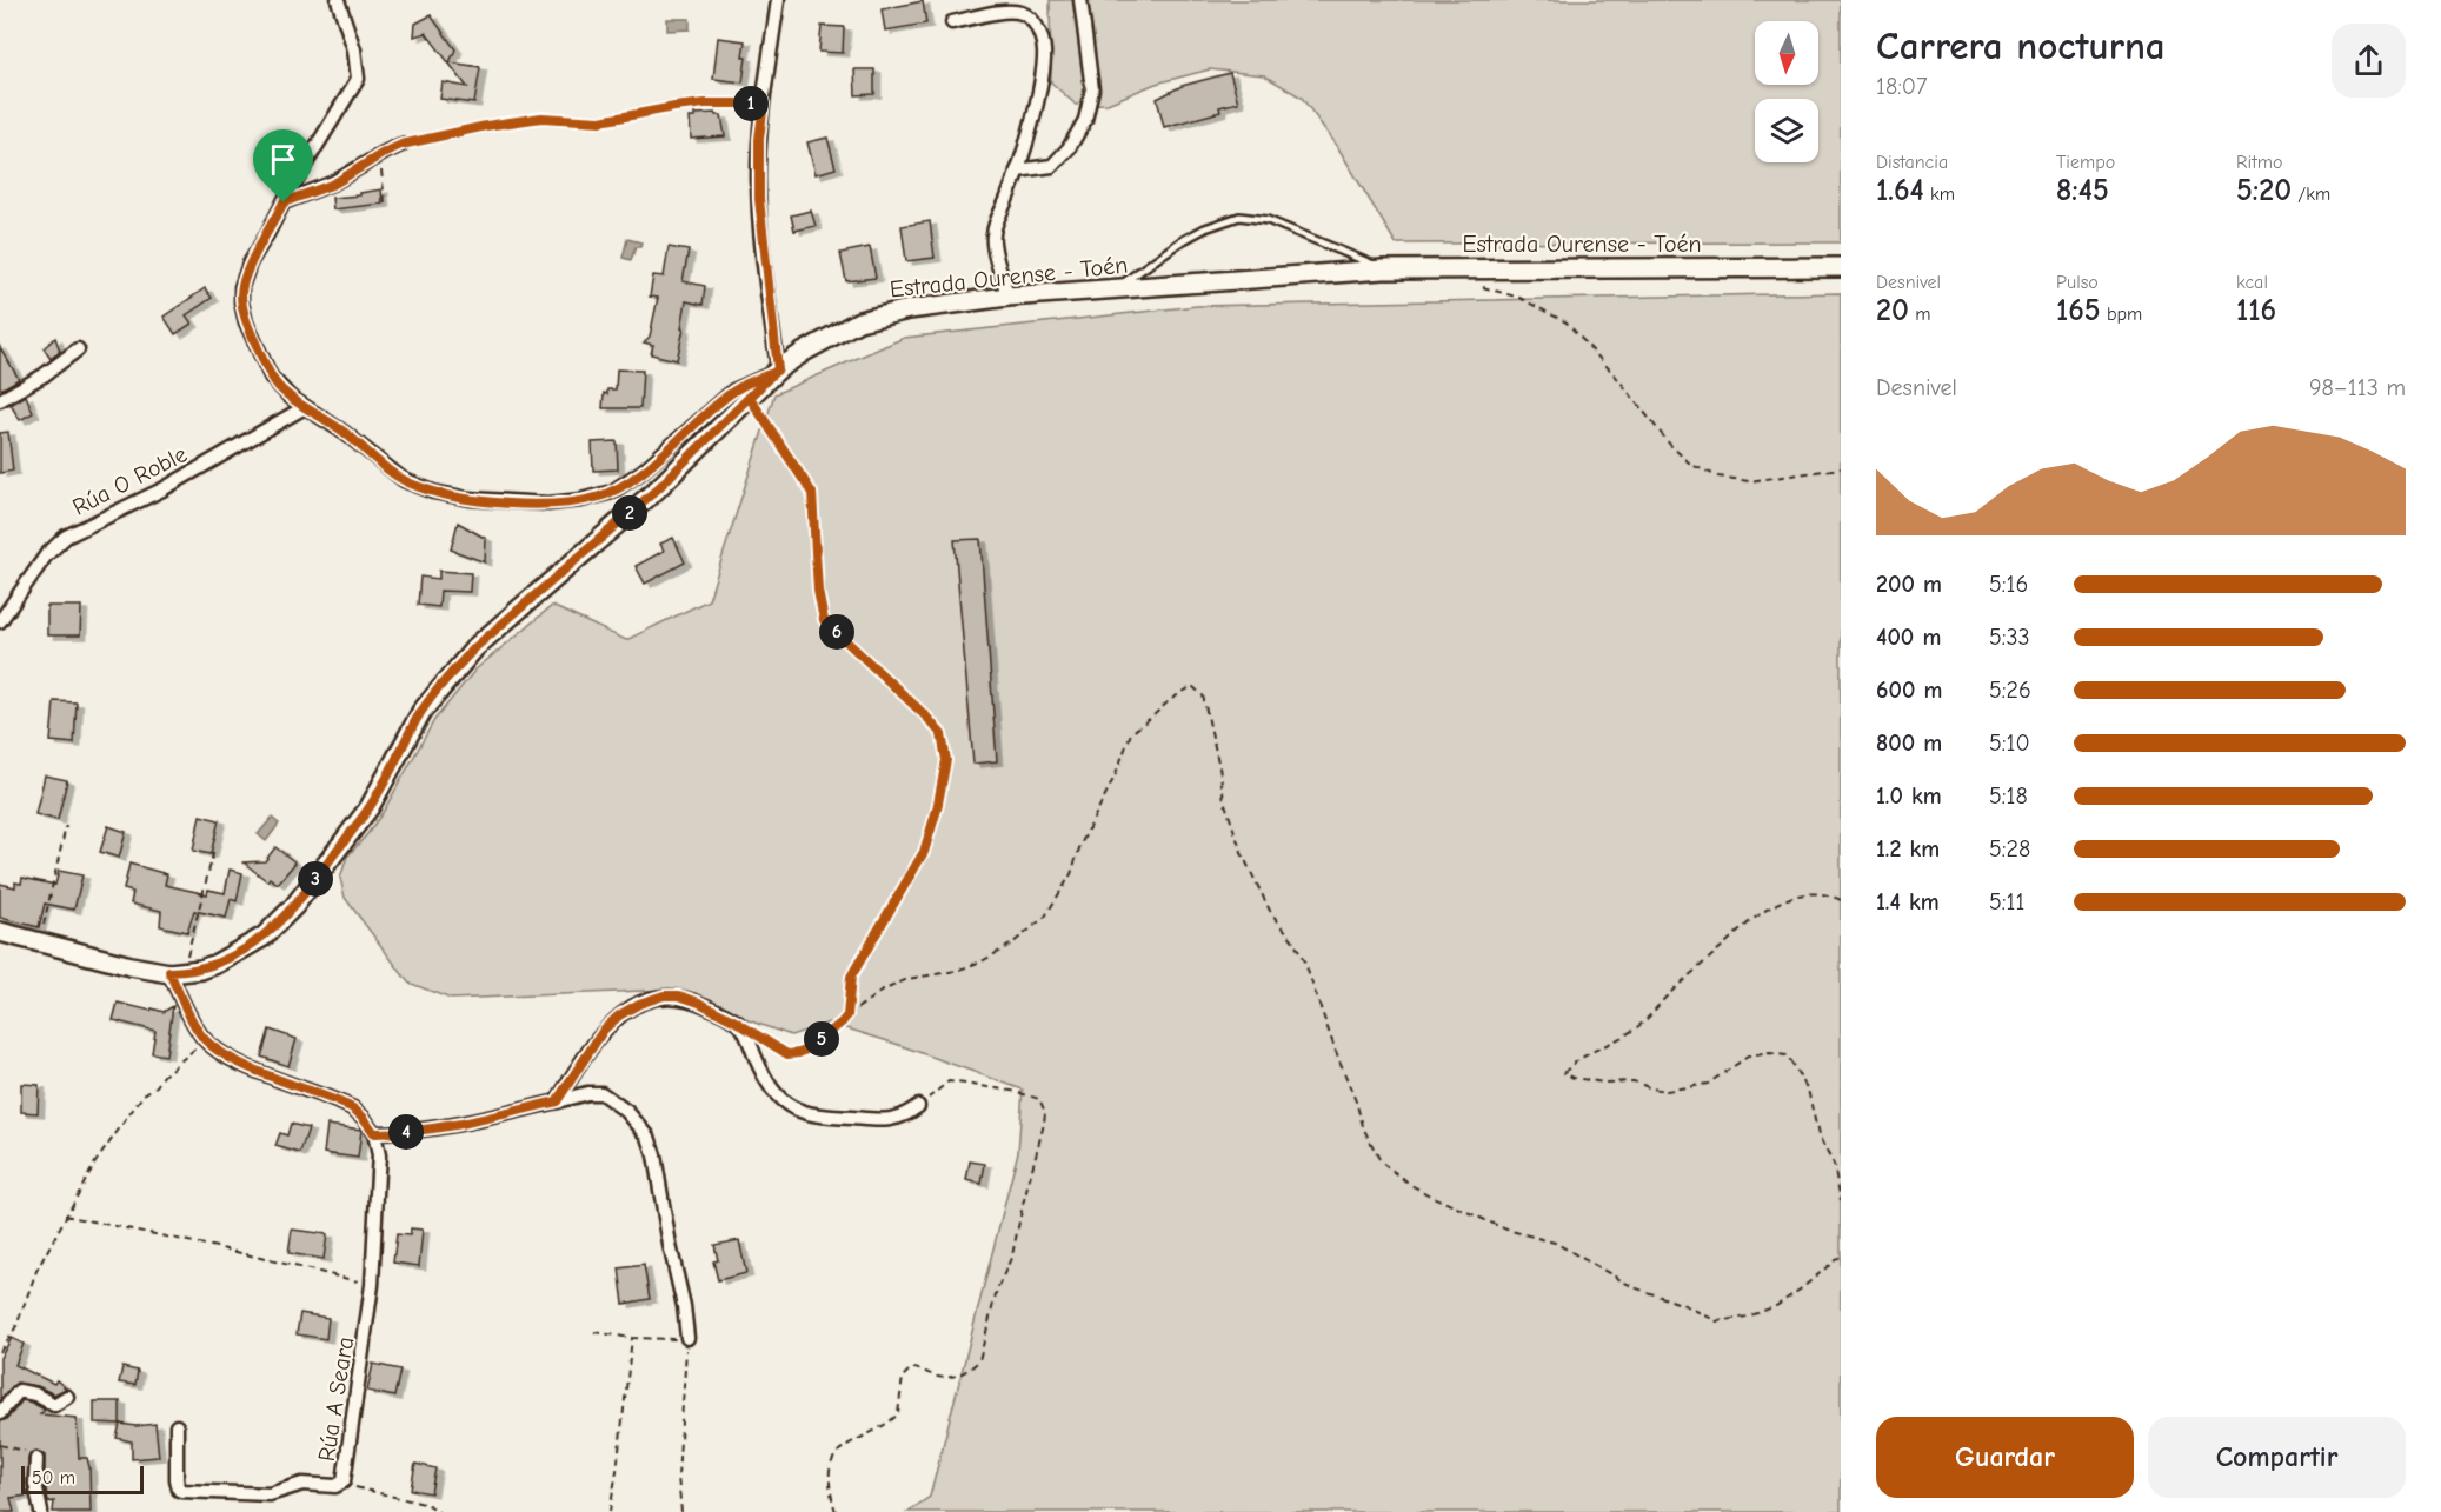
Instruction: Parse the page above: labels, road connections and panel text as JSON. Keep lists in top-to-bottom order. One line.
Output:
{"streets":{"street":["Estrada Ourense - Toén","Rúa O Roble","Rúa A Seara"]},"scale_bar":"50 m","north":"bottom","page":{"heading":["Carrera nocturna","18:07"],"pins":["1","2","6","3","5","4"],"stats":[["Distancia","1.64 km"],["Tiempo","8:45"],["Ritmo","5:20 /km"],["Desnivel","20 m"],["Pulso","165 bpm"],["kcal","116"]],"chart":["Desnivel","98–113 m"],"list":[{"name":"200 m","note":"5:16"},{"name":"400 m","note":"5:33"},{"name":"600 m","note":"5:26"},{"name":"800 m","note":"5:10"},{"name":"1.0 km","note":"5:18"},{"name":"1.2 km","note":"5:28"},{"name":"1.4 km","note":"5:11"}],"buttons":["Guardar","Compartir"],"scale":"50 m"}}
